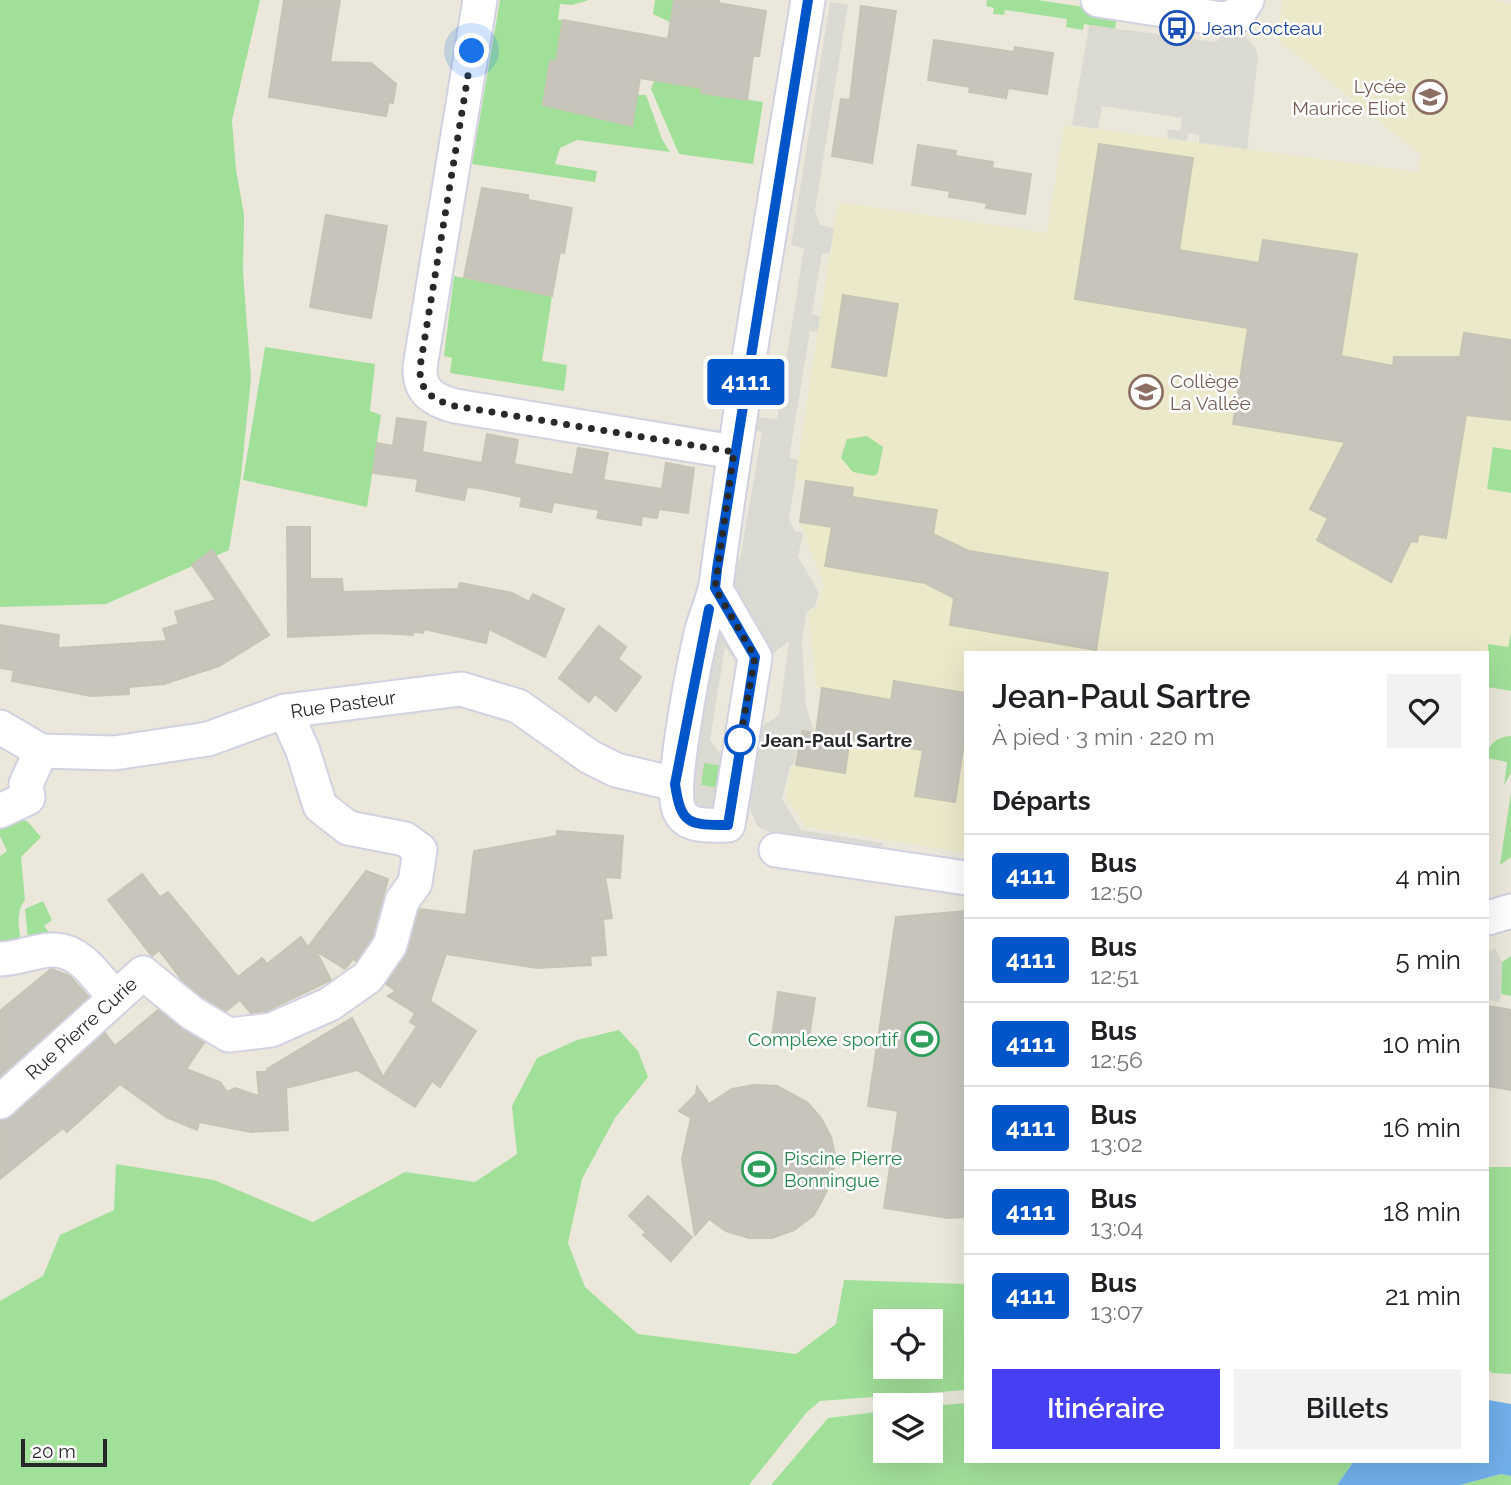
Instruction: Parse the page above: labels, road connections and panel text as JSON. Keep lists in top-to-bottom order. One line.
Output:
{"streets":{"street":["Rue Pasteur","Rue Pierre Curie"]},"crossings":[["Rue Pasteur","Rue Pierre Curie"]],"places":{"bus stop":["Jean Cocteau"],"school or university":["Lycée Maurice Eliot","Collège La Vallée"],"other":["Jean-Paul Sartre"],"sports":["Complexe sportif","Piscine Pierre Bonningue"]},"lines":["bus line 4111"],"scale_bar":"20 m","page":{"on_map":"4111","heading":[["Jean-Paul Sartre","À pied · 3 min · 220 m"],"Départs"],"list":[{"mark":"4111","name":"Bus","note":"12:50","value":"4 min"},{"mark":"4111","name":"Bus","note":"12:51","value":"5 min"},{"mark":"4111","name":"Bus","note":"12:56","value":"10 min"},{"mark":"4111","name":"Bus","note":"13:02","value":"16 min"},{"mark":"4111","name":"Bus","note":"13:04","value":"18 min"},{"mark":"4111","name":"Bus","note":"13:07","value":"21 min"}],"buttons":["Itinéraire","Billets"],"scale":"20 m"}}
